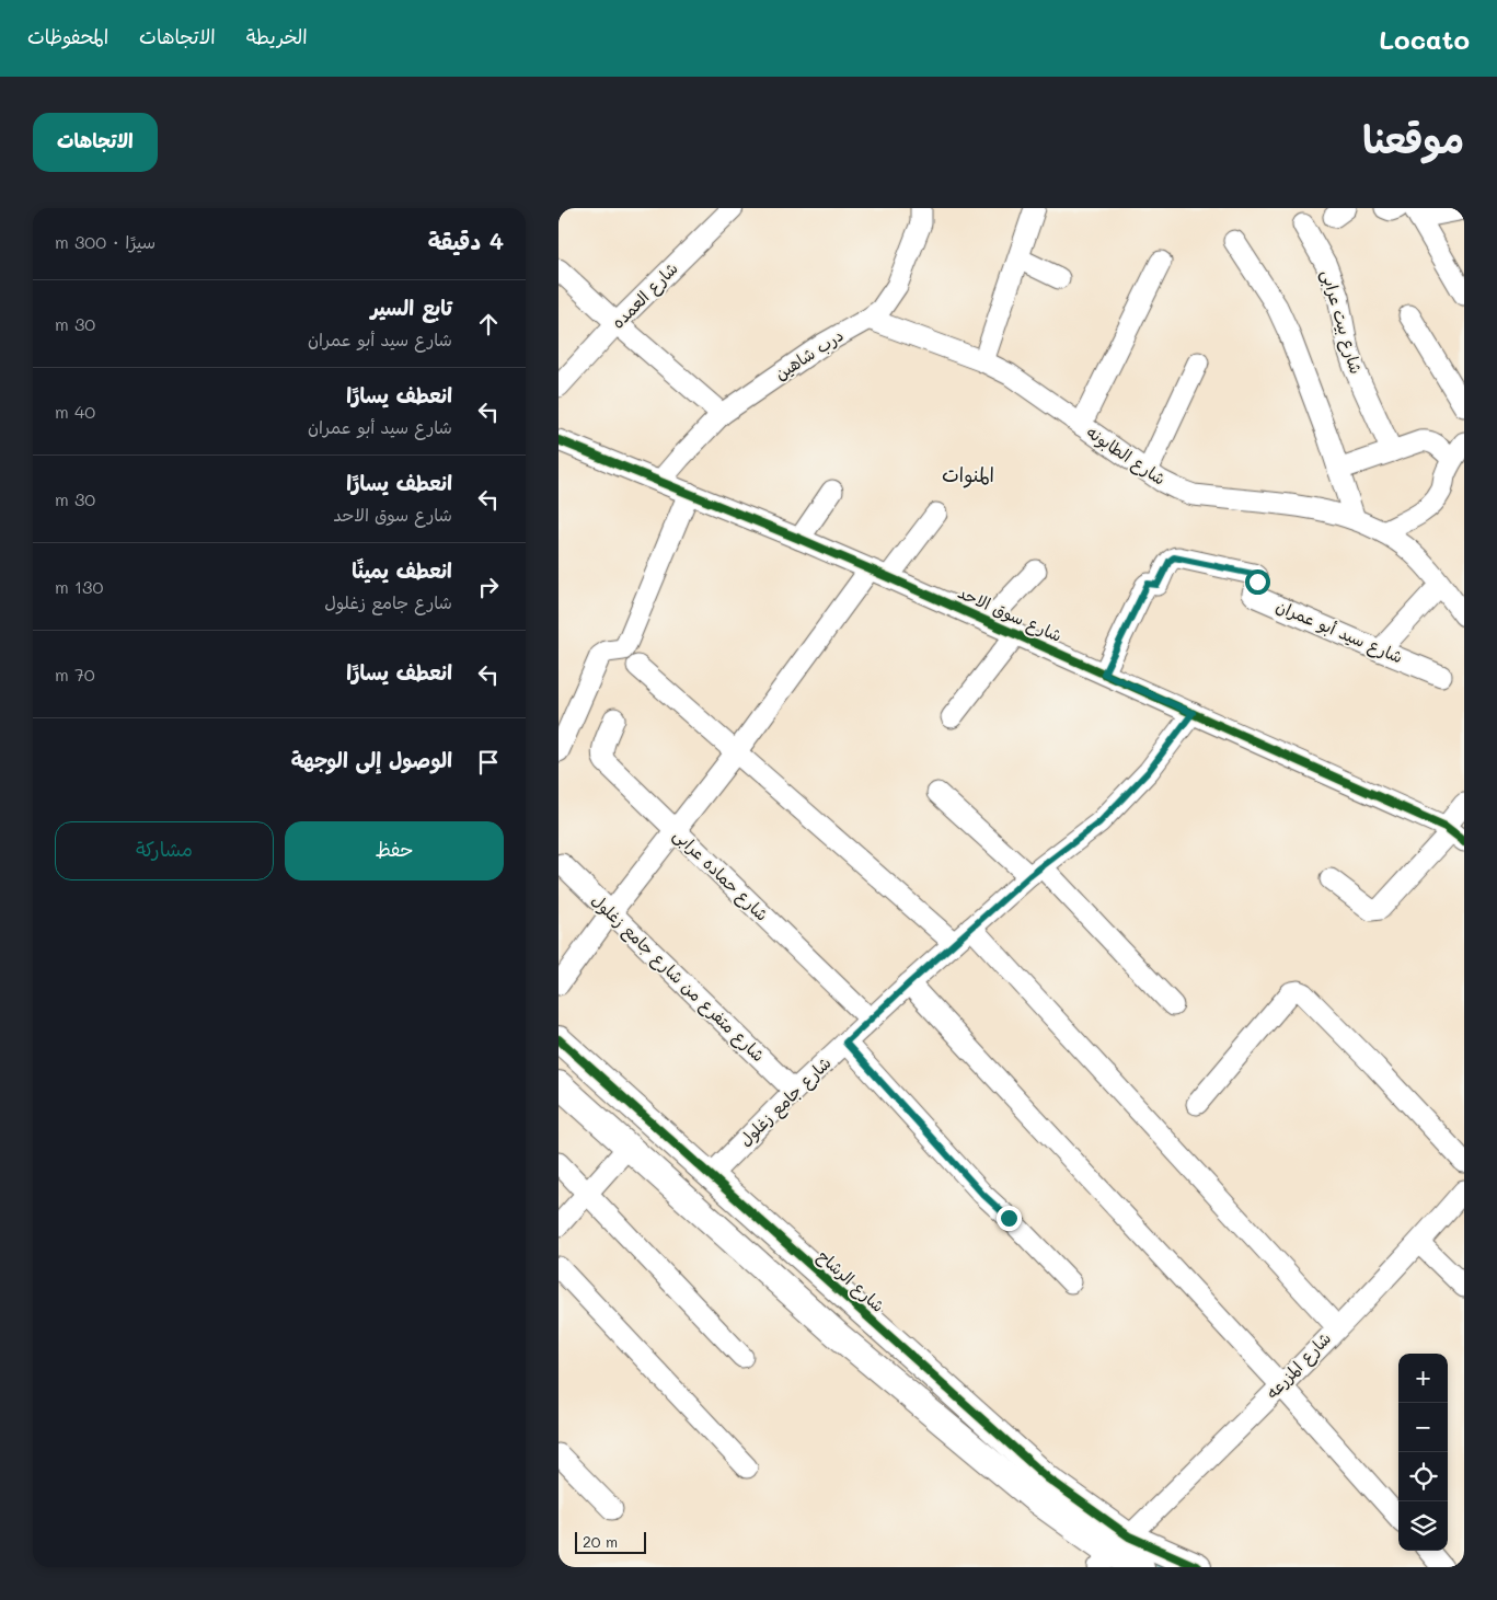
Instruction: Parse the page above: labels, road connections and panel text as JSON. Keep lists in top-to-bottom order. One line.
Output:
{"streets":{"street":["شارع العمده","شارع بيت عرابى","درب شاهين","شارع الطابونه","شارع سوق الاحد","شارع سيد أبو عمران","شارع حماده عرابى","شارع متفرع من شارع جامع زغلول","شارع جامع زغلول","شارع الرشاح","شارع المزرعه"]},"crossings":[["درب شاهين","شارع الطابونه"],["درب شاهين","شارع سوق الاحد"],["شارع سوق الاحد","شارع سيد أبو عمران"],["شارع سوق الاحد","شارع جامع زغلول"],["شارع حماده عرابى","شارع جامع زغلول"],["شارع متفرع من شارع جامع زغلول","شارع جامع زغلول"],["شارع جامع زغلول","شارع الرشاح"],["شارع الرشاح","شارع المزرعه"]],"districts":["المنوات"],"scale_bar":"20 m","page":{"header":"Locato","nav":["الخريطة","الاتجاهات","المحفوظات"],"title":"موقعنا","buttons":["الاتجاهات",["حفظ","مشاركة"]],"heading":["4 دقيقة","سيرًا · 300 m"],"list":[["تابع السير","شارع سيد أبو عمران","30 m"],["انعطف يسارًا","شارع سيد أبو عمران","40 m"],["انعطف يسارًا","شارع سوق الاحد","30 m"],["انعطف يمينًا","شارع جامع زغلول","130 m"],["انعطف يسارًا","70 m"],"الوصول إلى الوجهة"],"map_buttons":["+","−"],"scale":"20 m"}}
